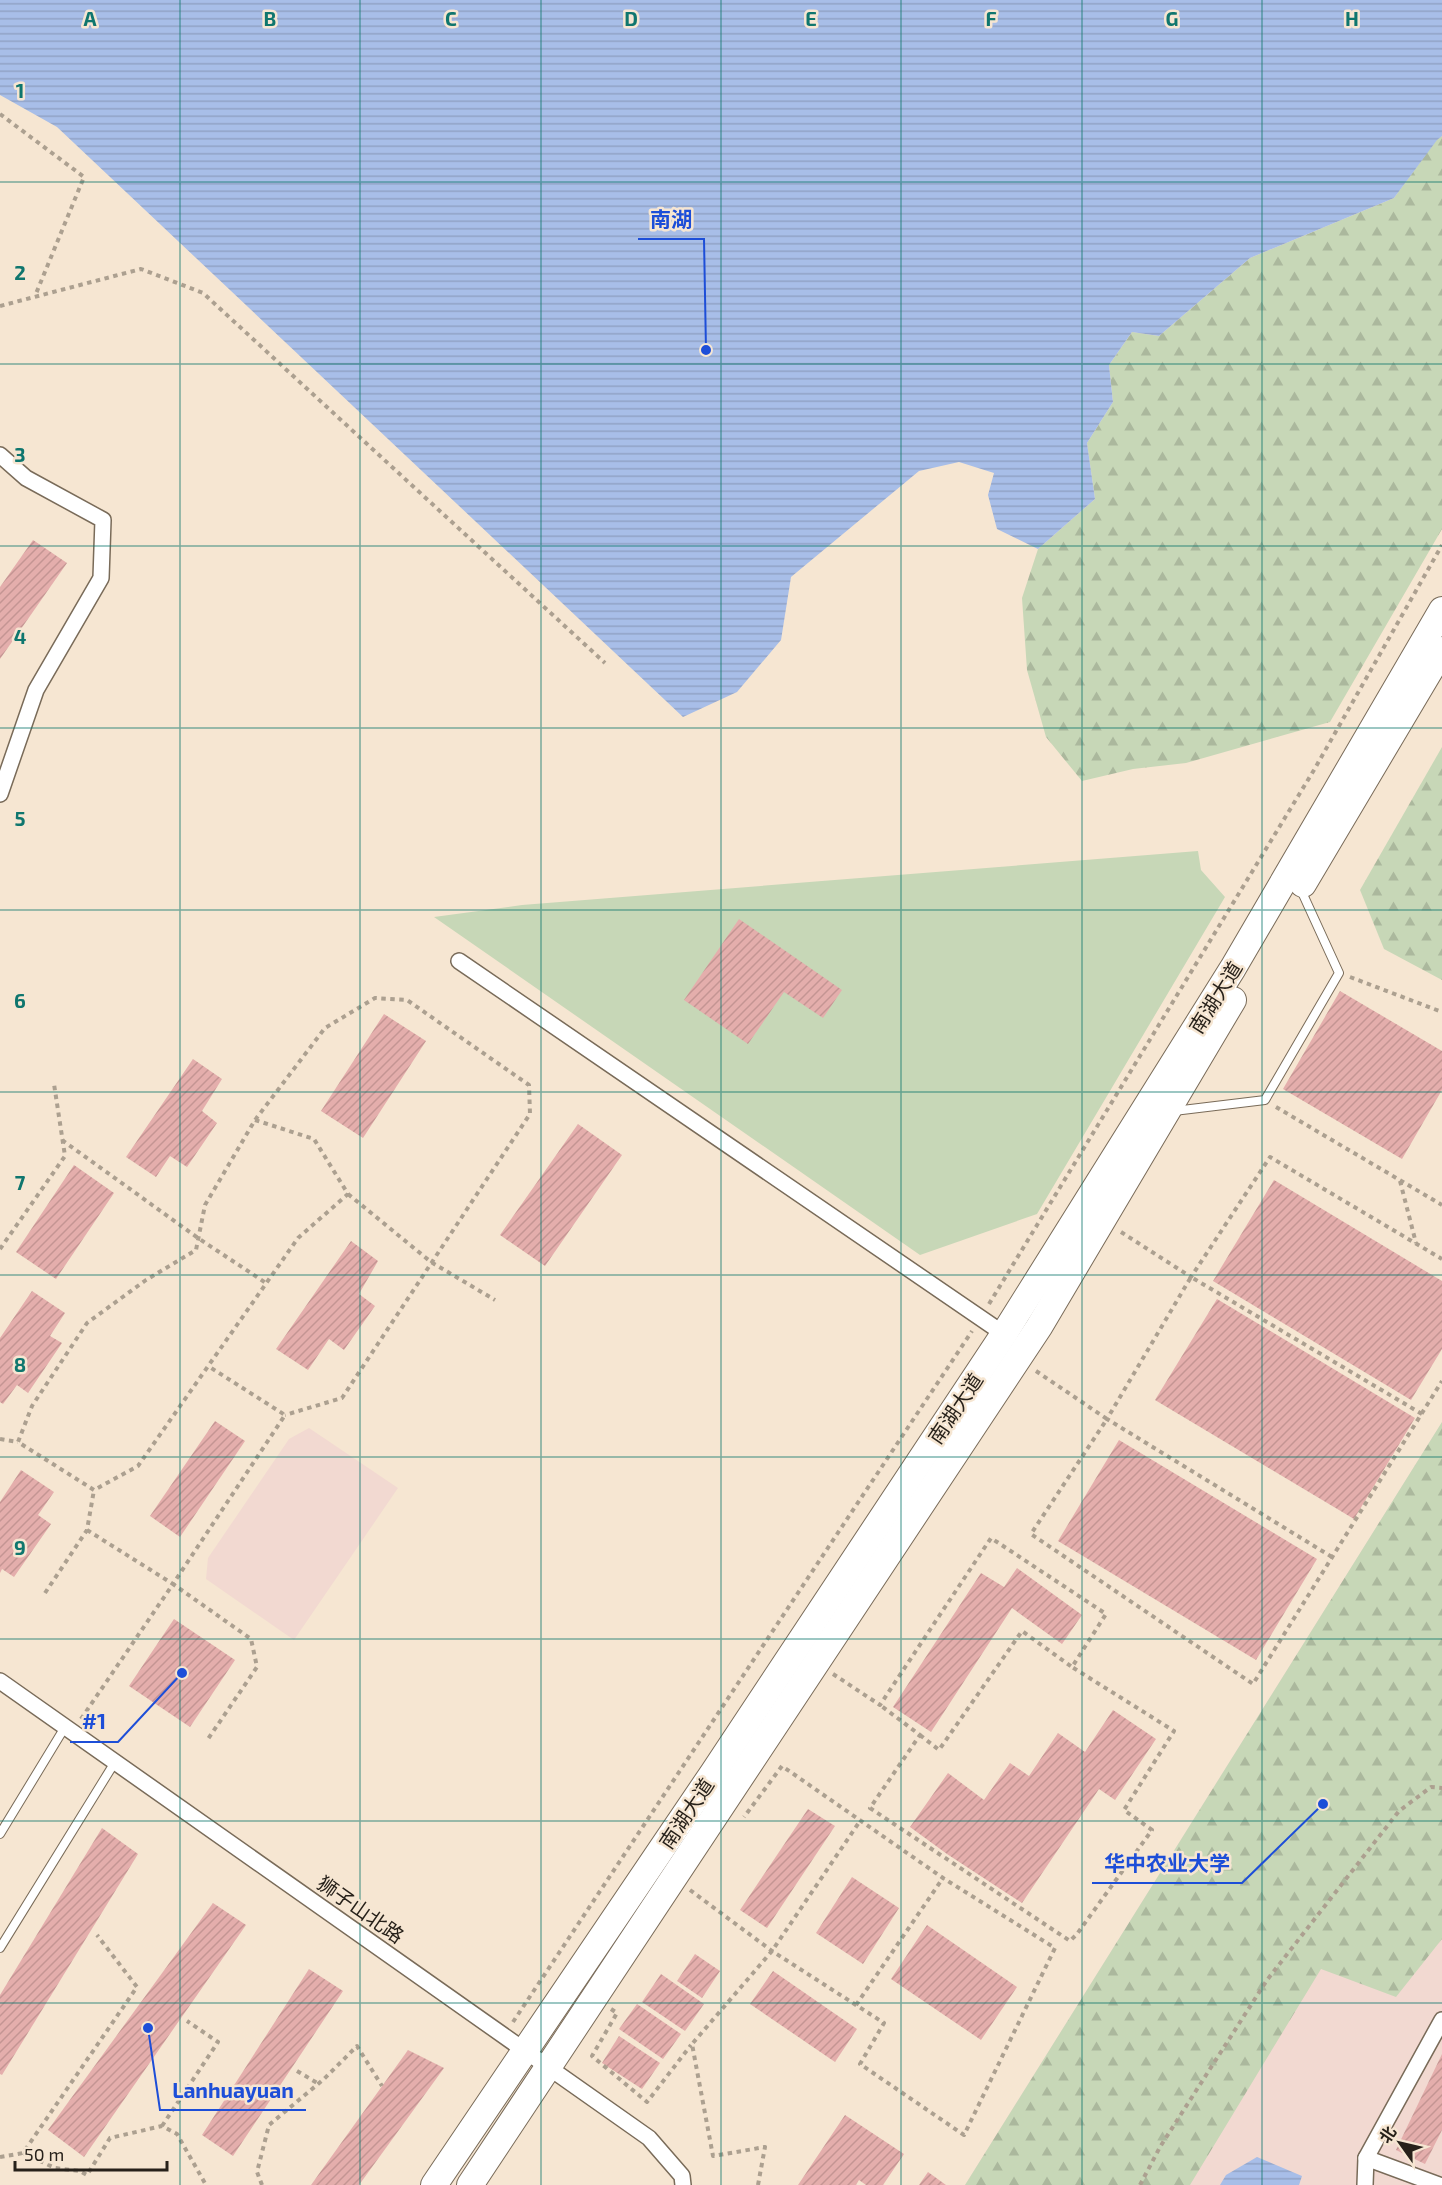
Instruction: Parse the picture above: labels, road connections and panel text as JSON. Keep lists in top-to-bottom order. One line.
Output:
{"streets":{"main road":["南湖大道"],"street":["狮子山北路"]},"crossings":[["南湖大道","狮子山北路"]],"places":["南湖","#1","华中农业大学","Lanhuayuan"],"scale_bar":"50 m","north":"top left","grid":{"columns":["A","B","C","D","E","F","G","H"],"rows":["1","2","3","4","5","6","7","8","9"]}}
